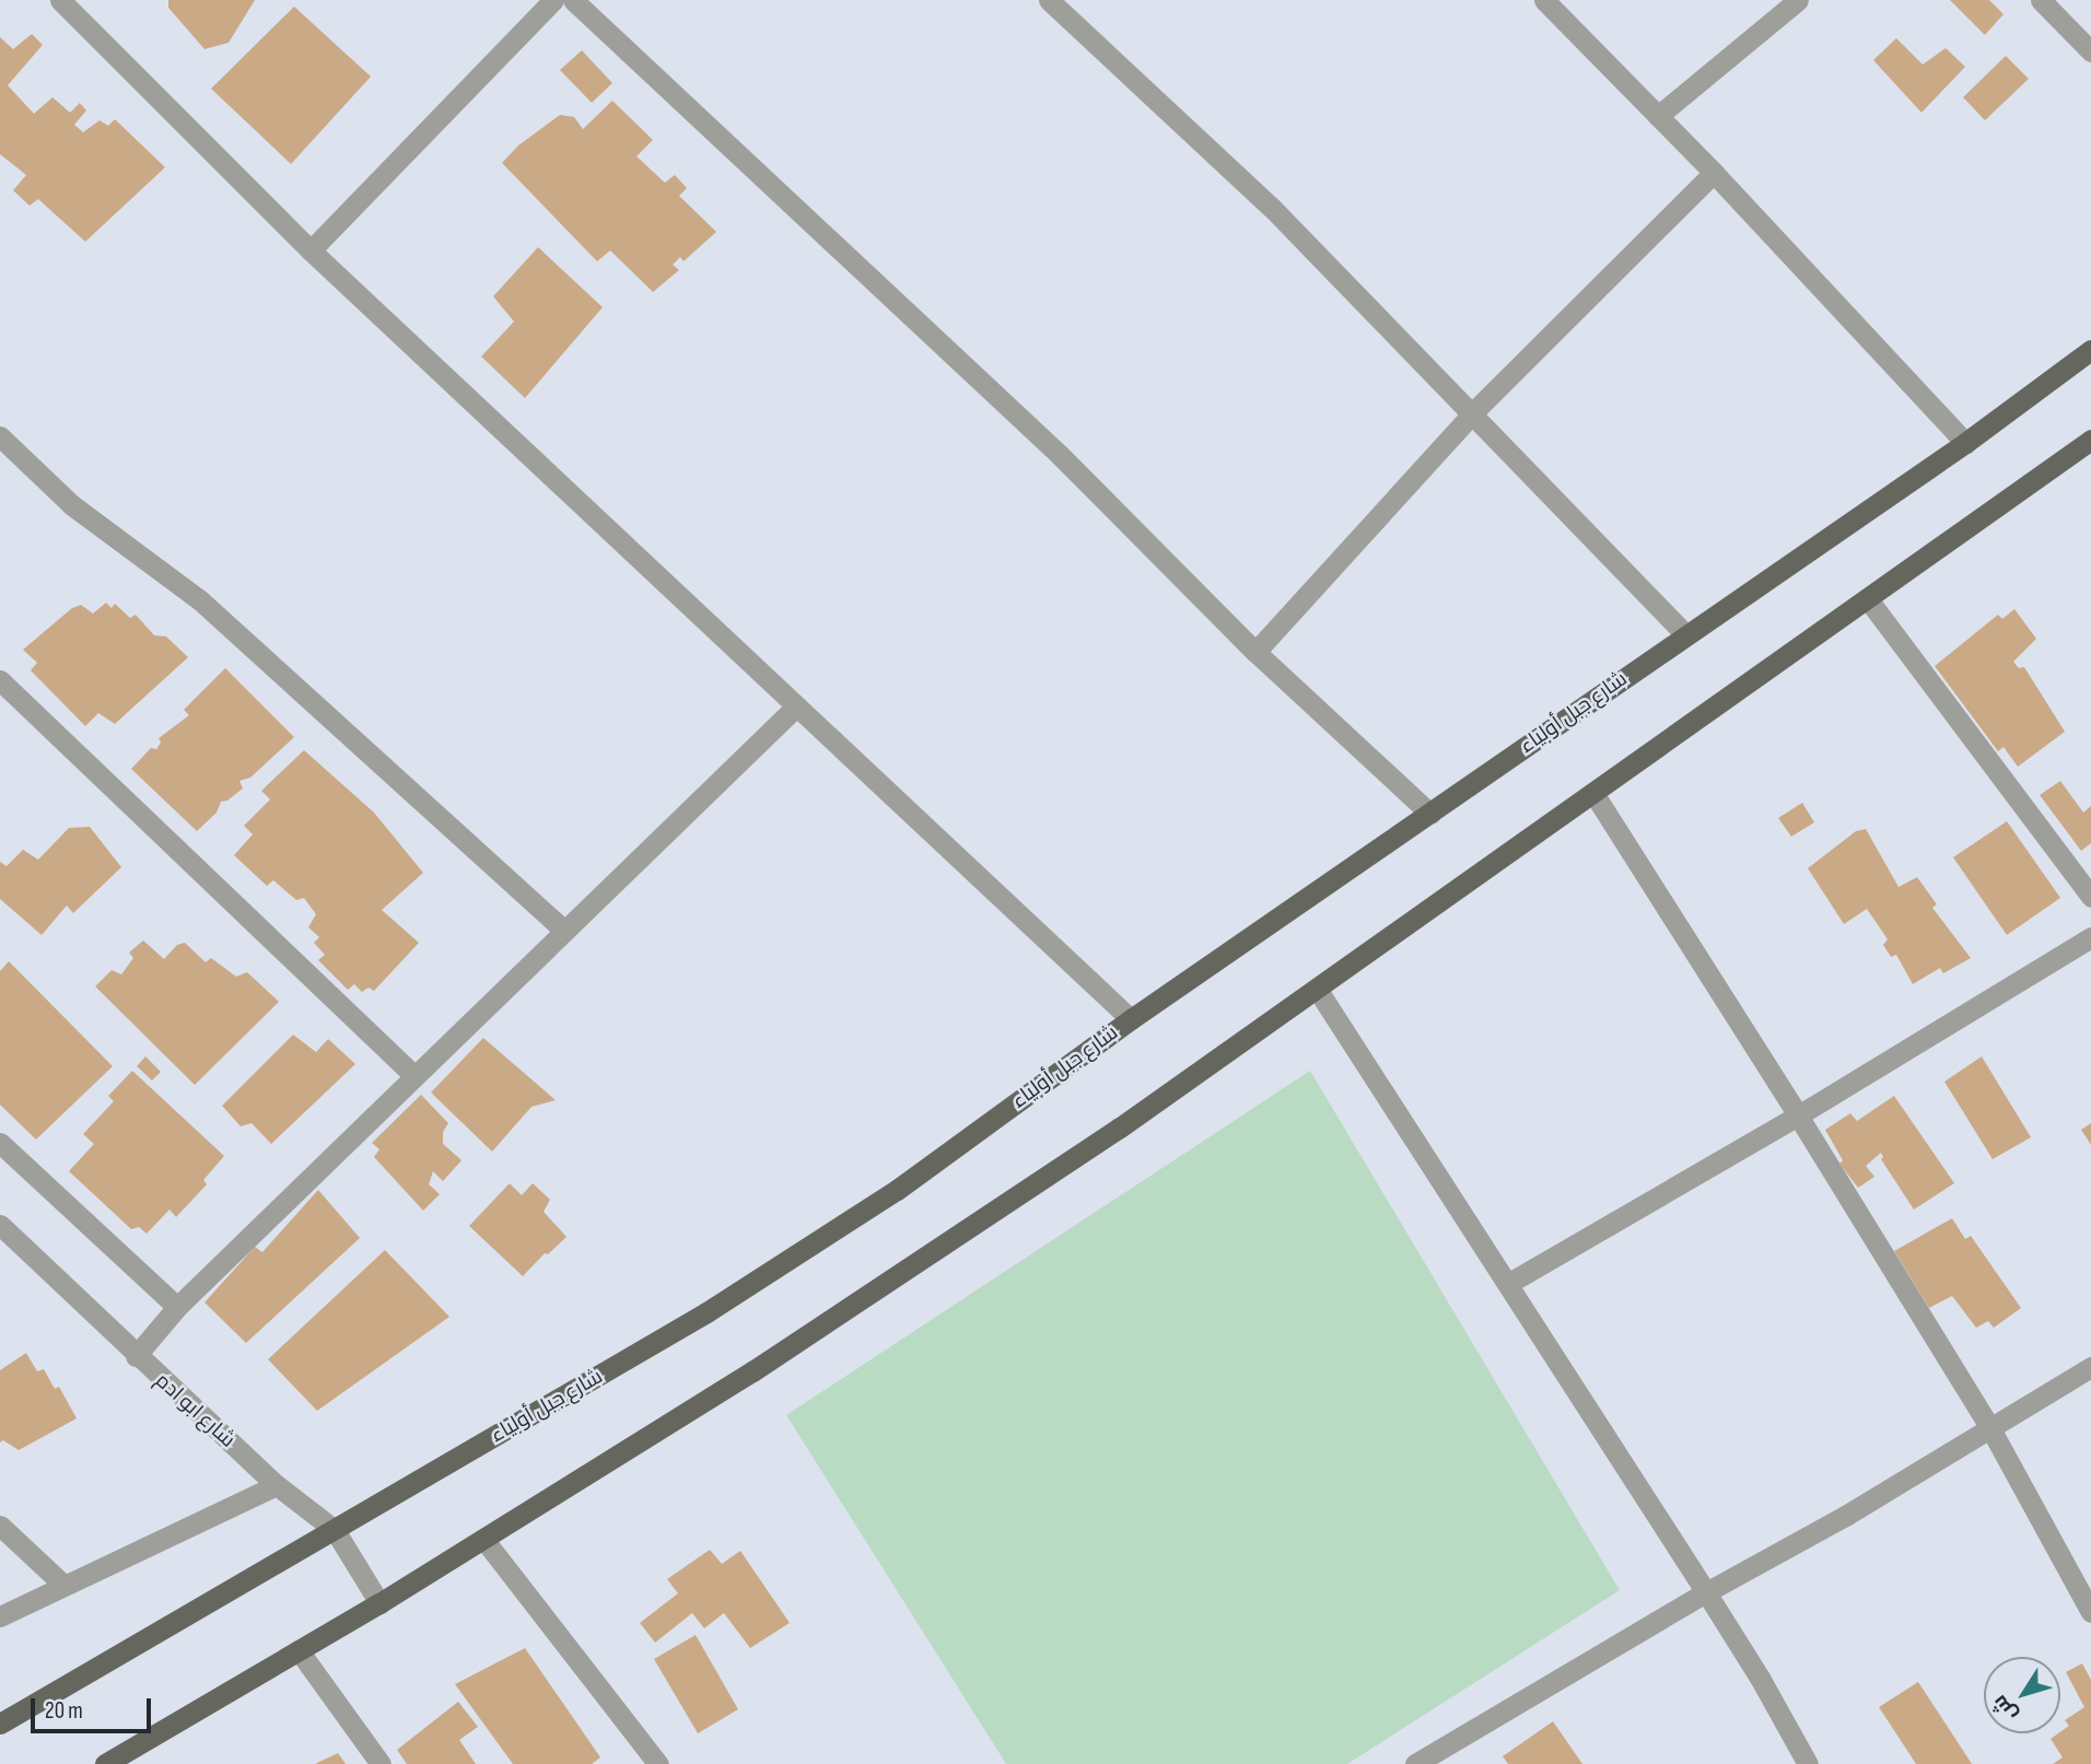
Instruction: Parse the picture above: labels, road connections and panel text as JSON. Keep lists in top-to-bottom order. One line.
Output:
{"streets":{"main road":["شارع جبل أولياء"],"street":["شارع ابو ادم"]},"crossings":[["شارع جبل أولياء","شارع ابو ادم"]],"scale_bar":"20 m","north":"bottom left"}
